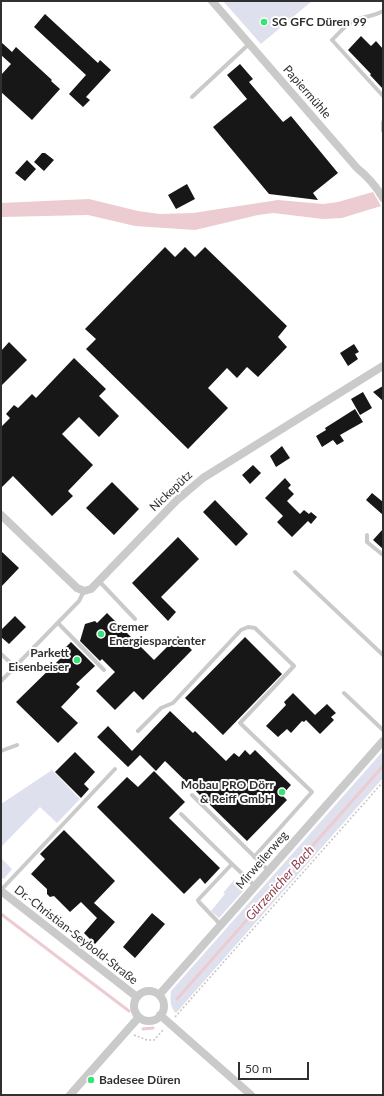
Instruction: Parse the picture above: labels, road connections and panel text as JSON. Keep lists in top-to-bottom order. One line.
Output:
{"streets":{"street":["Papiermühle","Nickepütz","Mirweilerweg","Dr.-Christian-Seybold-Straße"]},"crossings":[["Mirweilerweg","Dr.-Christian-Seybold-Straße"]],"water":["Gürzenicher Bach"],"places":["SG GFC Düren 99","Cremer Energiesparcenter","Parkett Eisenbeiser","Mobau PRO Dörr & Reiff GmbH","Badesee Düren"],"scale_bar":"50 m"}
